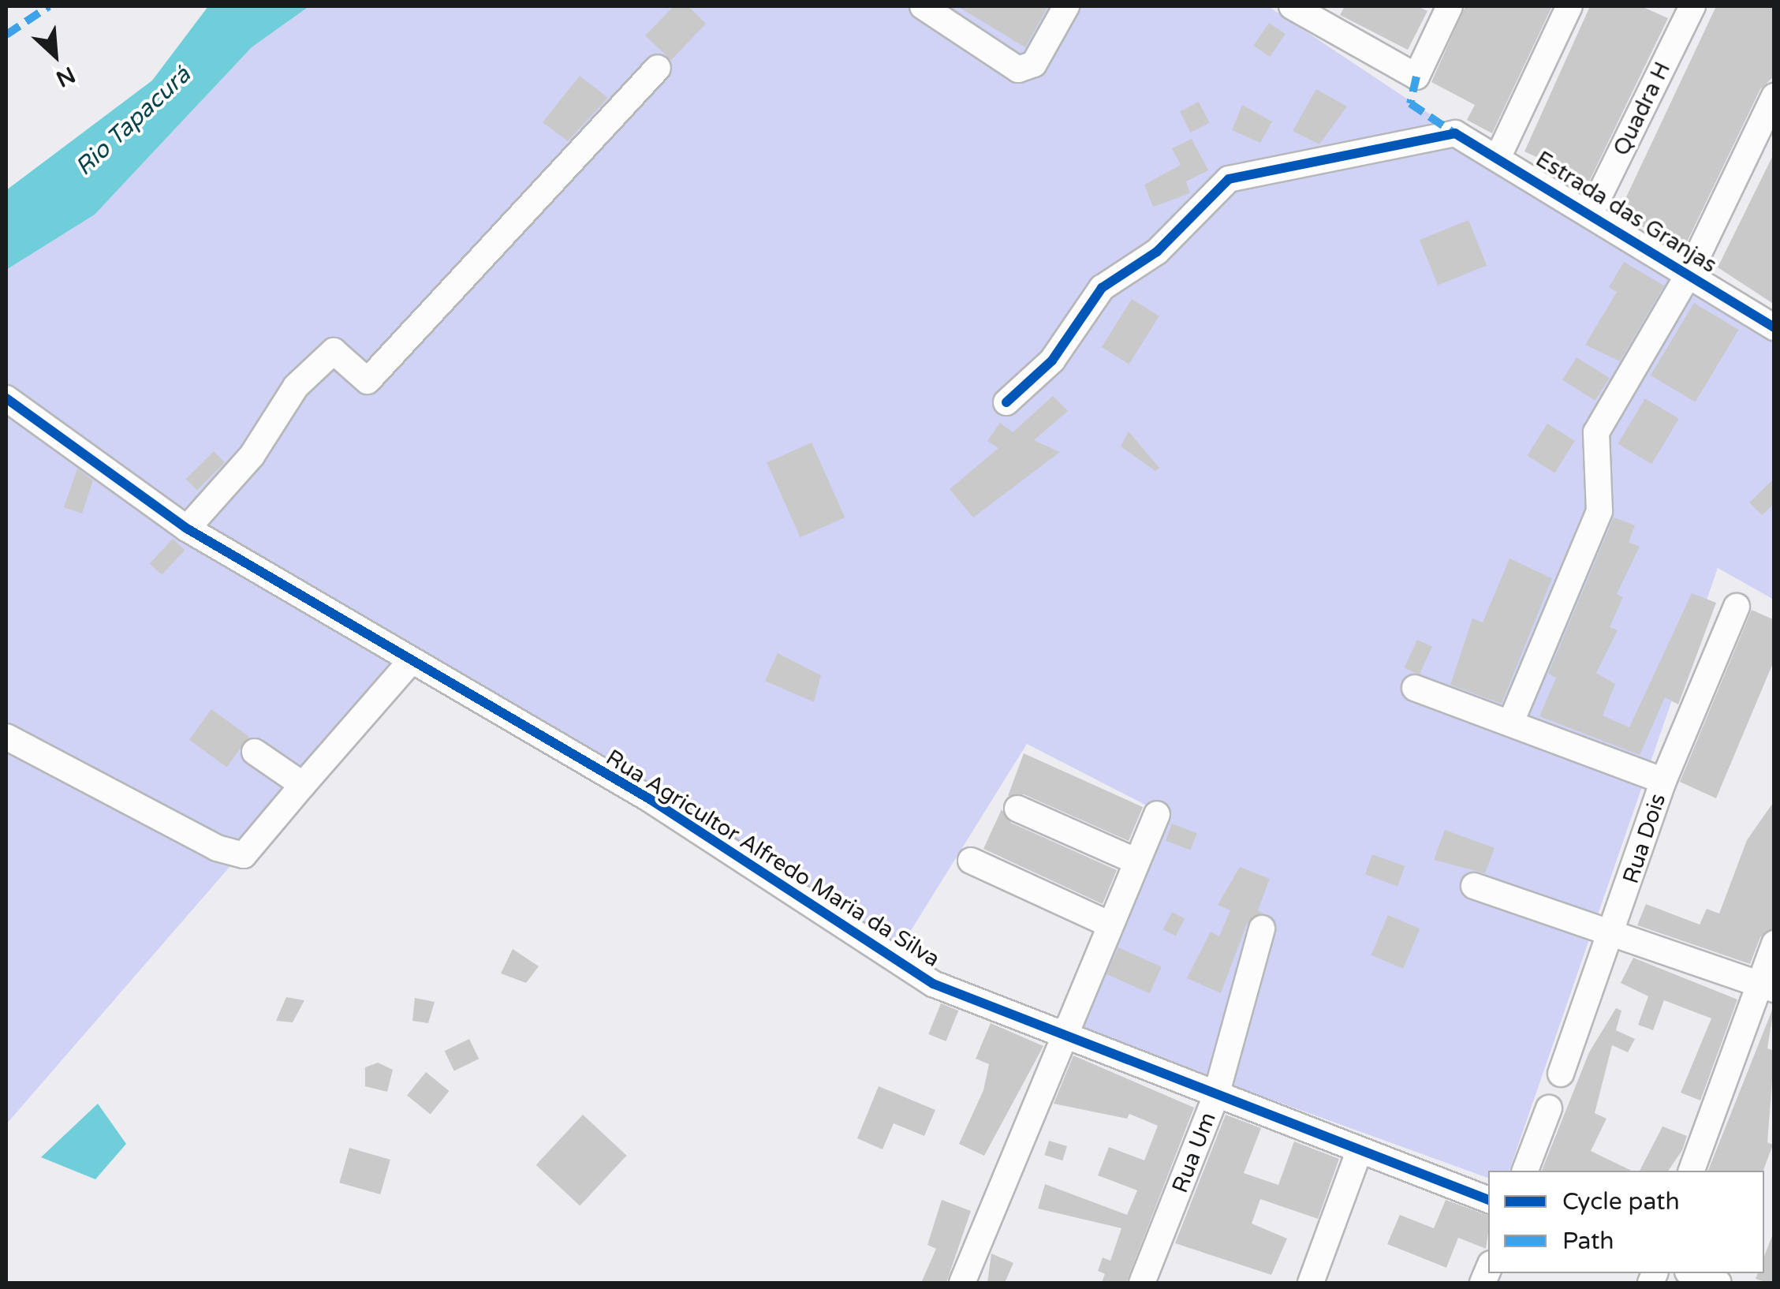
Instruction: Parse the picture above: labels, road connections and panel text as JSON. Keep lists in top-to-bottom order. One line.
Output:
{"streets":{"street":["Quadra H","Estrada das Granjas","Rua Dois","Rua Agricultor Alfredo Maria da Silva","Rua Um"]},"crossings":[["Quadra H","Estrada das Granjas"],["Rua Agricultor Alfredo Maria da Silva","Rua Um"]],"water":["Rio Tapacurá"],"legend":["Cycle path","Path"],"north":"bottom right"}
